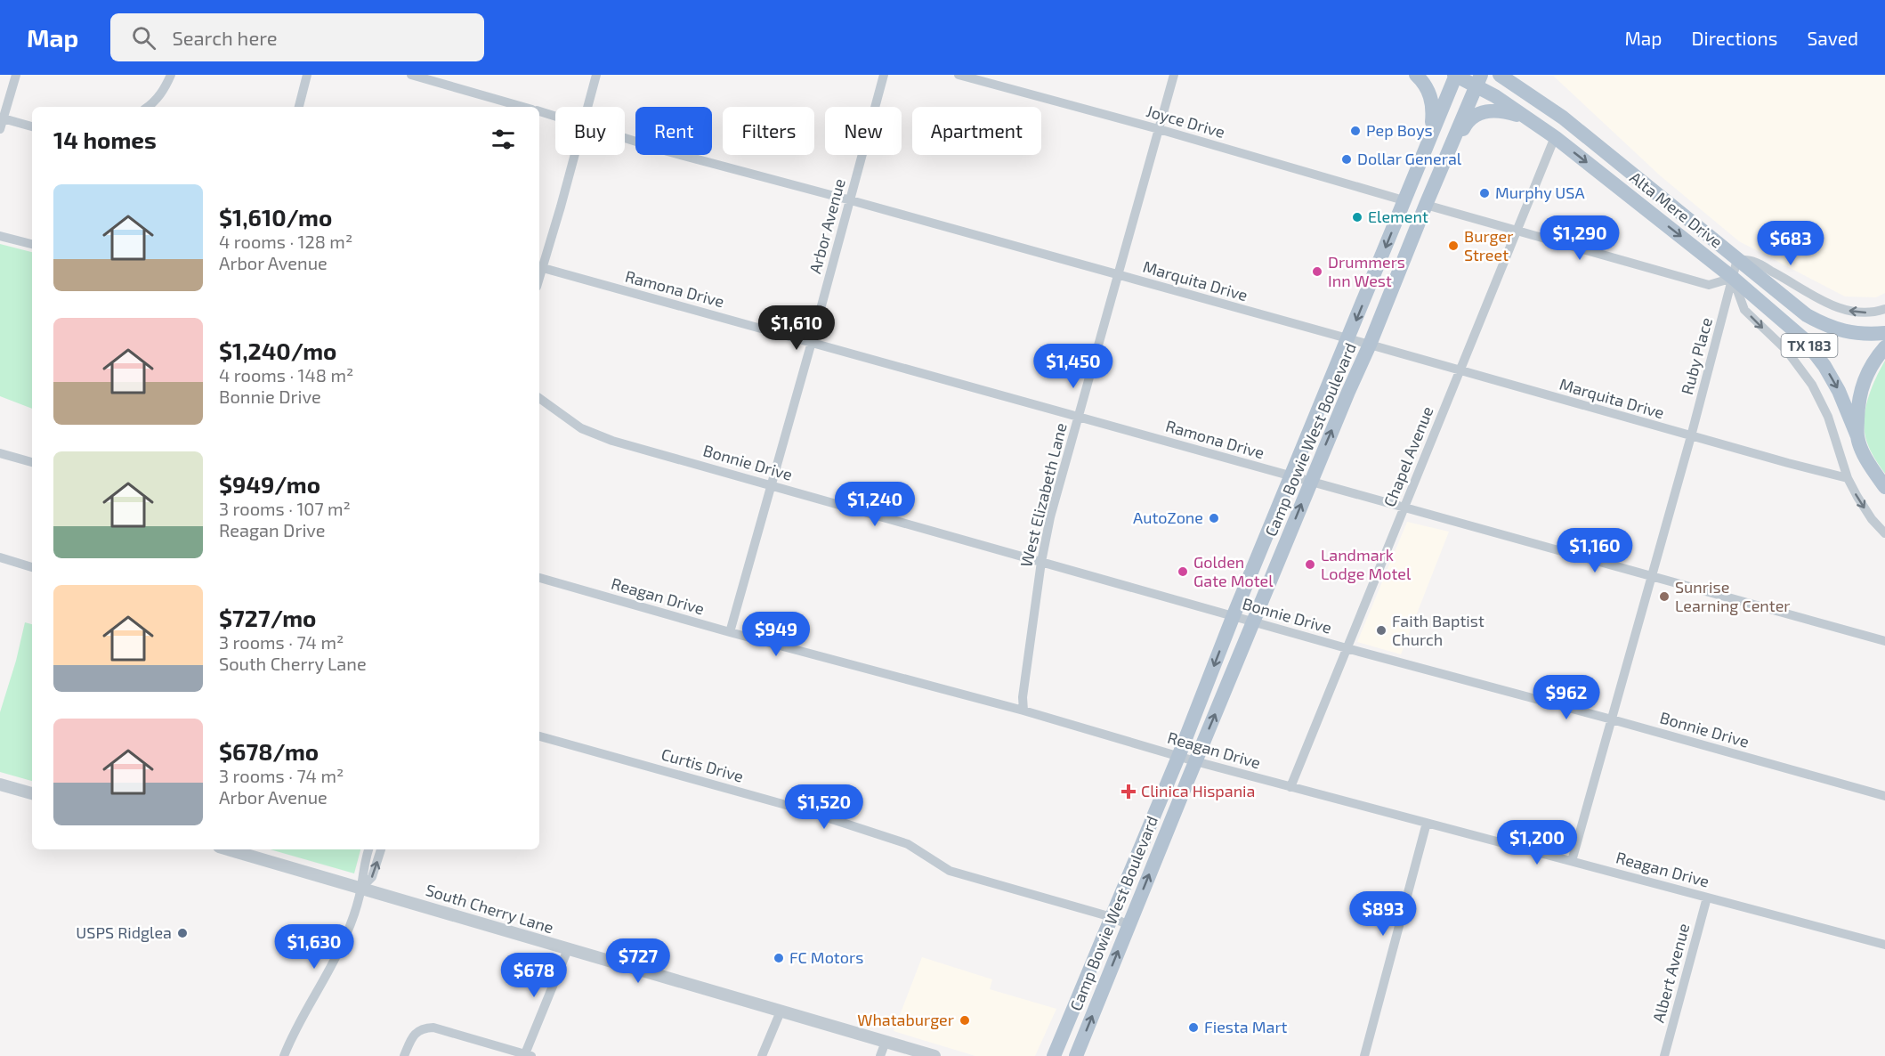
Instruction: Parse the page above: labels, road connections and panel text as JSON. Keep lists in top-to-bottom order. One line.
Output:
{"streets":{"main road":["Alta Mere Drive","TX 183","Camp Bowie West Boulevard"],"street":["Joyce Drive","Arbor Avenue","Marquita Drive","Ramona Drive","Ruby Place","Chapel Avenue","Bonnie Drive","West Elizabeth Lane","Reagan Drive","Curtis Drive","South Cherry Lane","Albert Avenue"]},"crossings":[["Joyce Drive","Camp Bowie West Boulevard"],["Joyce Drive","West Elizabeth Lane"],["Alta Mere Drive","Ruby Place"],["Alta Mere Drive","Camp Bowie West Boulevard"],["Alta Mere Drive","Chapel Avenue"],["Arbor Avenue","Marquita Drive"],["Arbor Avenue","Ramona Drive"],["Arbor Avenue","Bonnie Drive"],["Arbor Avenue","Reagan Drive"],["Marquita Drive","Ruby Place"],["Marquita Drive","Camp Bowie West Boulevard"],["Marquita Drive","Chapel Avenue"],["Marquita Drive","West Elizabeth Lane"],["Ramona Drive","Ruby Place"],["Ramona Drive","Camp Bowie West Boulevard"],["Ramona Drive","Chapel Avenue"],["Ramona Drive","West Elizabeth Lane"],["Ruby Place","Bonnie Drive"],["Ruby Place","Reagan Drive"],["Camp Bowie West Boulevard","Bonnie Drive"],["Camp Bowie West Boulevard","Reagan Drive"],["Camp Bowie West Boulevard","Curtis Drive"],["Chapel Avenue","Bonnie Drive"],["Chapel Avenue","Reagan Drive"],["Bonnie Drive","West Elizabeth Lane"],["West Elizabeth Lane","Reagan Drive"],["Reagan Drive","Albert Avenue"]],"places":{"other":["Pep Boys","Dollar General","Murphy USA","Element","Burger Street","Drummers Inn West","AutoZone","Landmark Lodge Motel","Golden Gate Motel","Sunrise Learning Center","Faith Baptist Church","USPS Ridglea","FC Motors","Whataburger","Fiesta Mart"],"health":["Clinica Hispania"]},"page":{"header":"Map","search":"Search here","nav":["Map","Directions","Saved"],"chip":["Buy","Rent","Filters","New","Apartment"],"heading":"14 homes","list":[{"name":"$1,610/mo","note":"4 rooms · 128 m² · Arbor Avenue"},{"name":"$1,240/mo","note":"4 rooms · 148 m² · Bonnie Drive"},{"name":"$949/mo","note":"3 rooms · 107 m² · Reagan Drive"},{"name":"$727/mo","note":"3 rooms · 74 m² · South Cherry Lane"},{"name":"$678/mo","note":"3 rooms · 74 m² · Arbor Avenue"}],"price":["$1,290","$683","$1,610","$1,450","$1,240","$1,160","$949","$962","$1,520","$1,200","$893","$1,630","$727","$678"]}}
